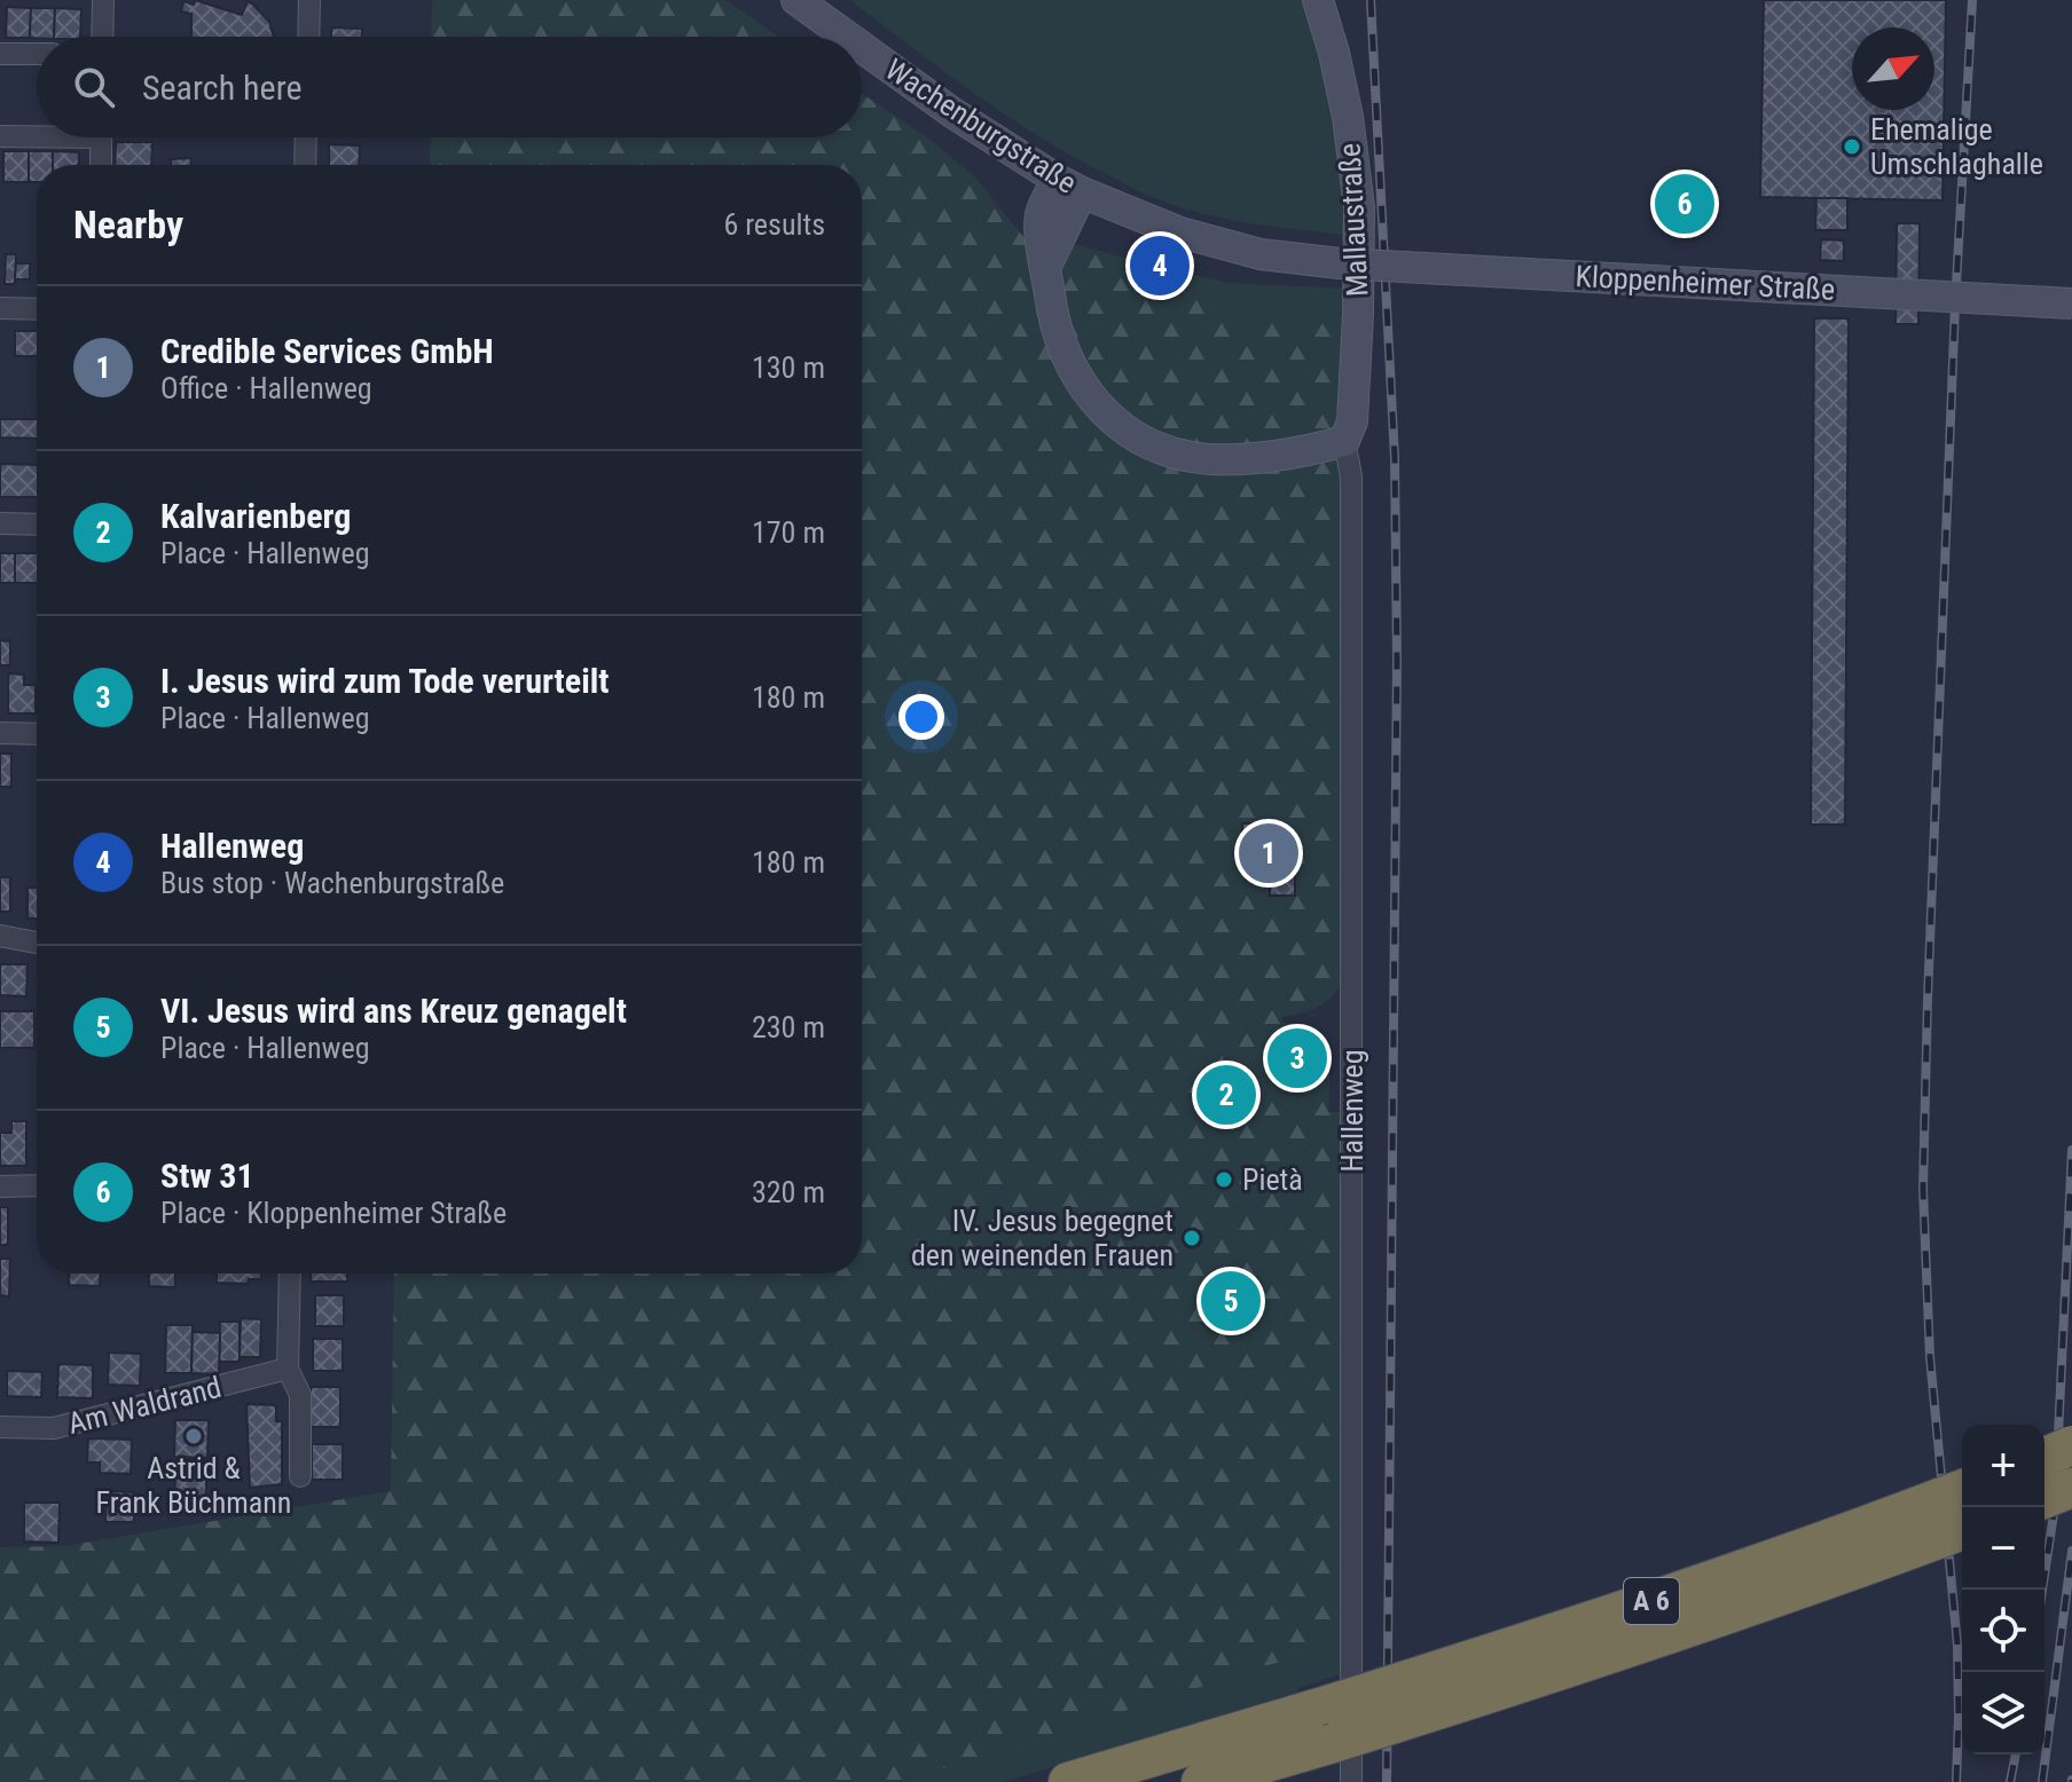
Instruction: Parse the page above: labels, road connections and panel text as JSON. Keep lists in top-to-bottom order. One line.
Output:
{"streets":{"highway":["A 6"],"main road":["Wachenburgstraße","Mallaustraße","Kloppenheimer Straße"],"street":["Hallenweg","Am Waldrand"]},"crossings":[["Wachenburgstraße","Kloppenheimer Straße"],["Mallaustraße","Hallenweg"]],"places":["Ehemalige Umschlaghalle","Pietà","IV. Jesus begegnet den weinenden Frauen","Astrid & Frank Büchmann"],"north":"top right","page":{"search":"Search here","heading":["Nearby","6 results"],"pins":["6","4","1","3","2","5"],"list":[{"mark":"1","name":"Credible Services GmbH","note":"Office · Hallenweg","value":"130 m"},{"mark":"2","name":"Kalvarienberg","note":"Place · Hallenweg","value":"170 m"},{"mark":"3","name":"I. Jesus wird zum Tode verurteilt","note":"Place · Hallenweg","value":"180 m"},{"mark":"4","name":"Hallenweg","note":"Bus stop · Wachenburgstraße","value":"180 m"},{"mark":"5","name":"VI. Jesus wird ans Kreuz genagelt","note":"Place · Hallenweg","value":"230 m"},{"mark":"6","name":"Stw 31","note":"Place · Kloppenheimer Straße","value":"320 m"}],"map_buttons":["+","−"]}}
